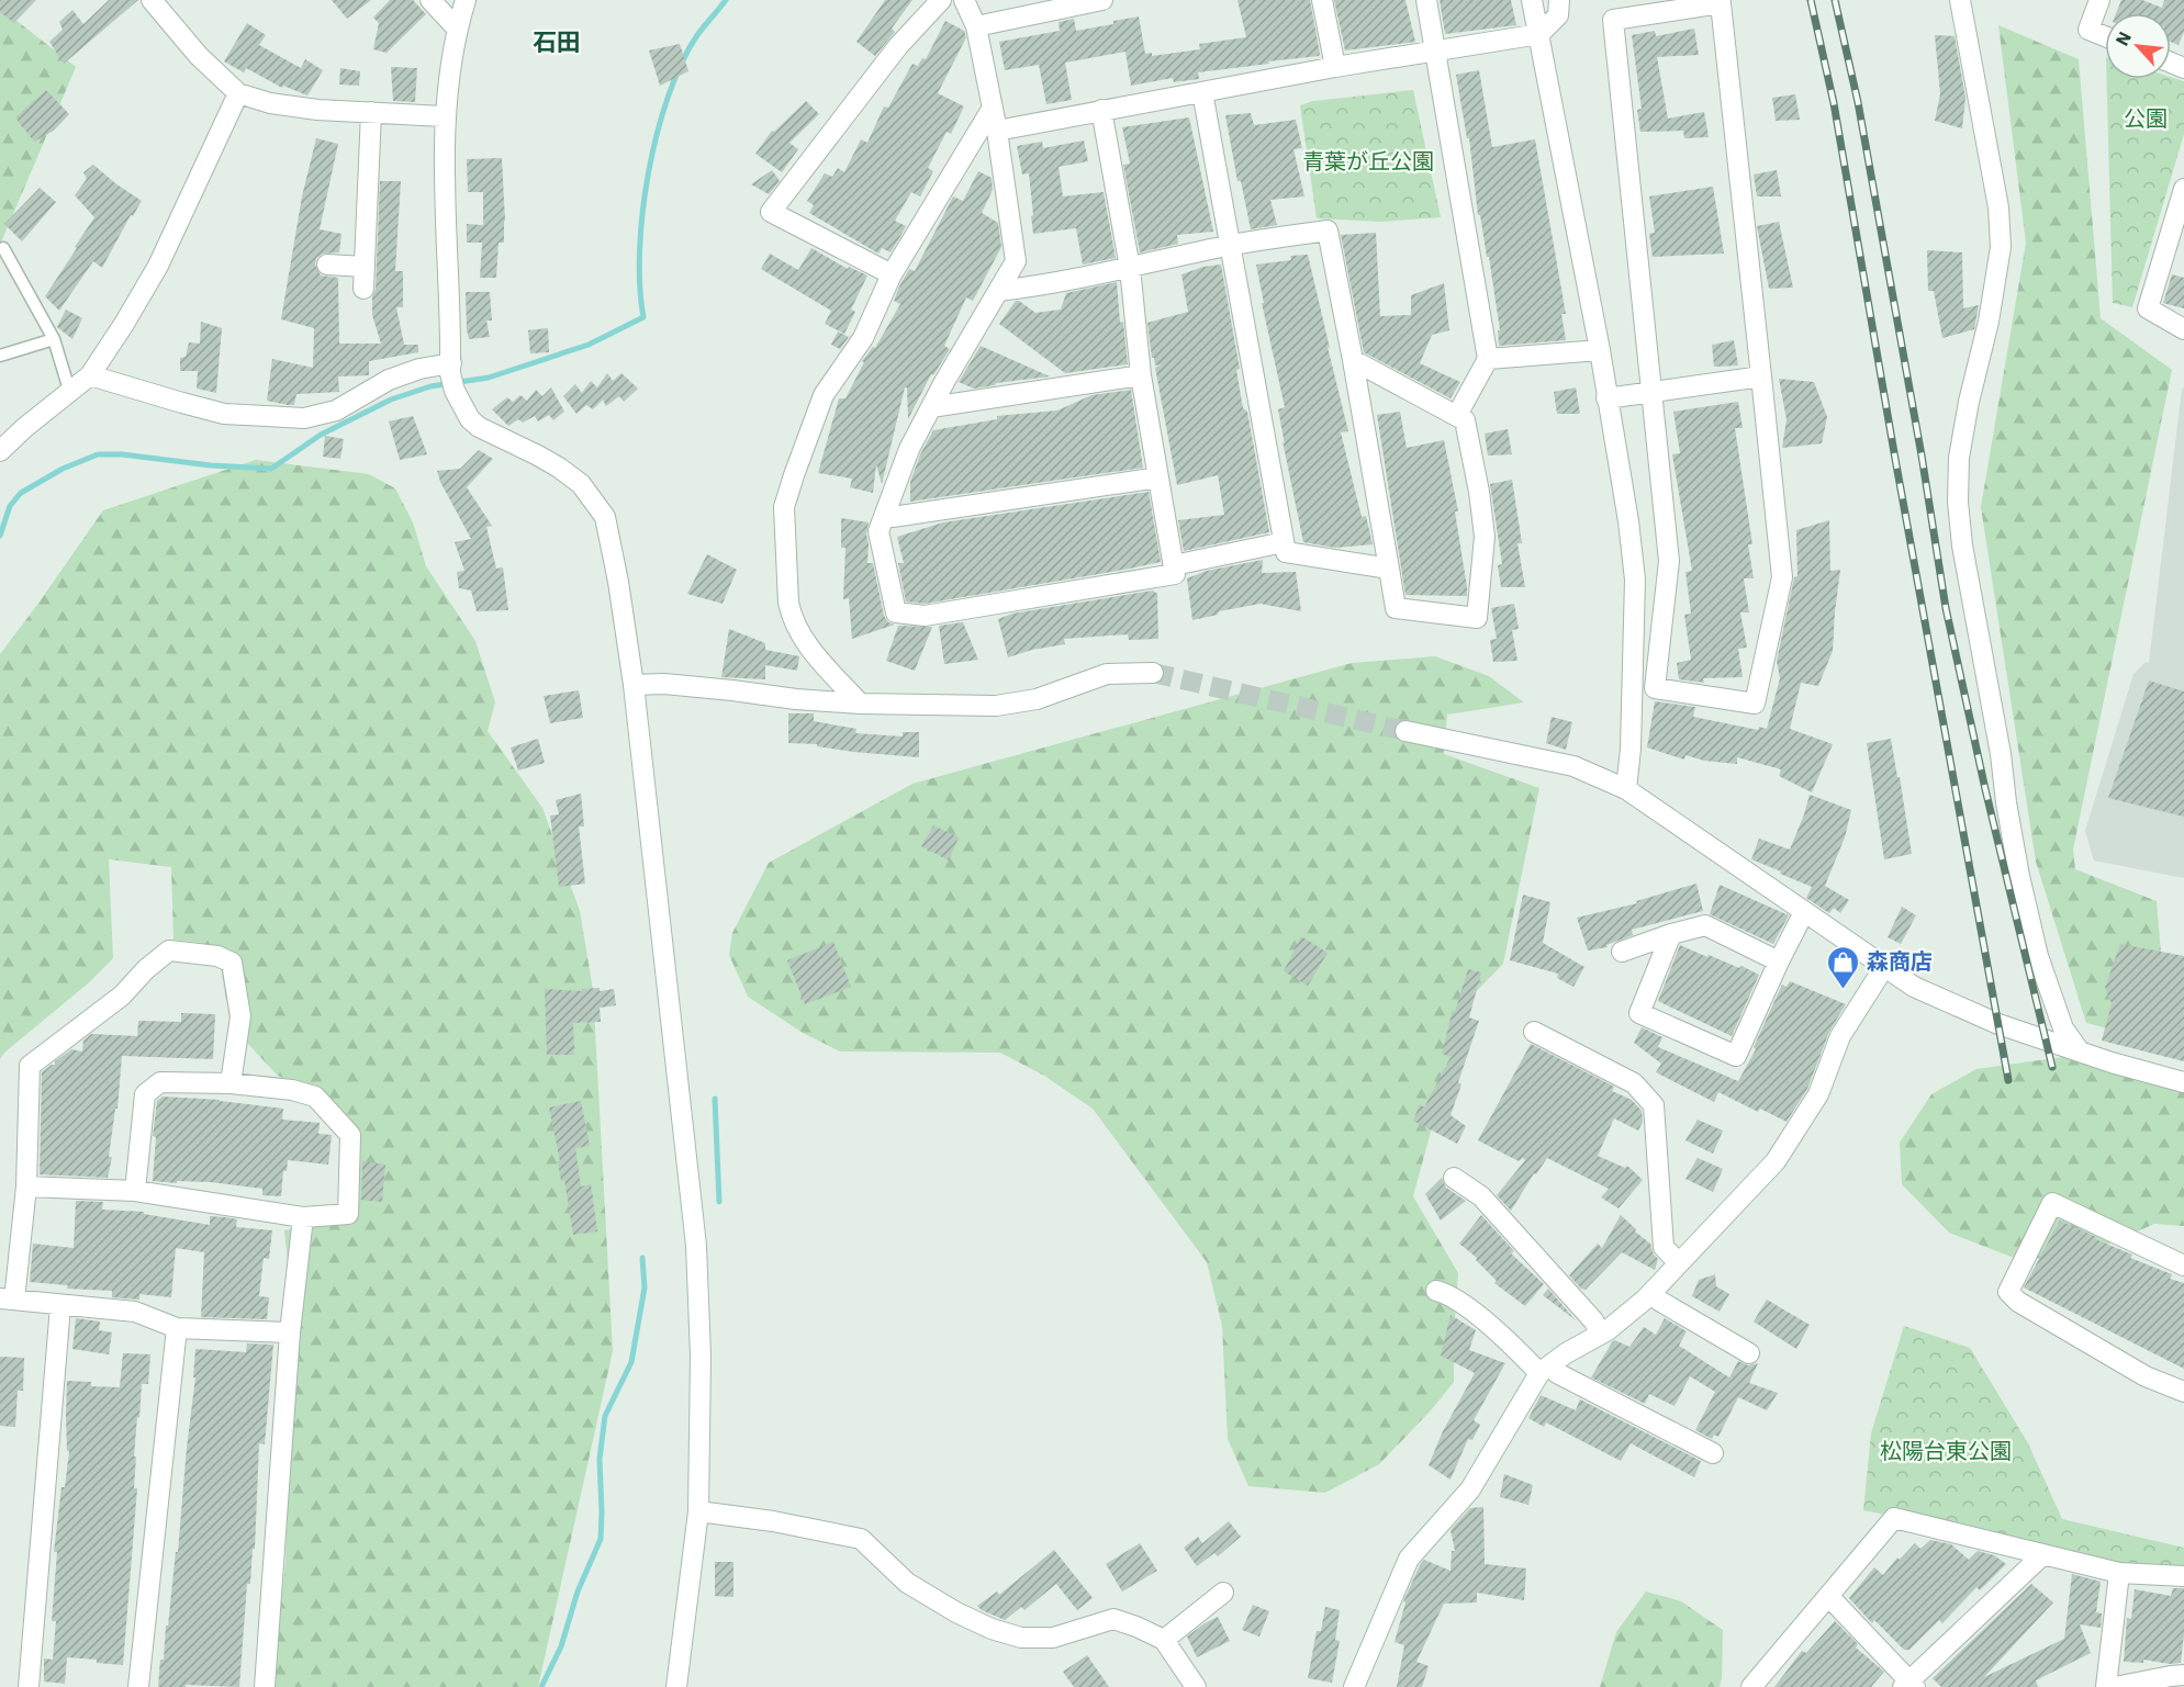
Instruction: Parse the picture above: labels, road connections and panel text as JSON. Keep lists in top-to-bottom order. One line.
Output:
{"districts":["石田"],"parks":["公園","青葉が丘公園","松陽台東公園"],"places":{"shop":["森商店"]},"north":"top left"}
